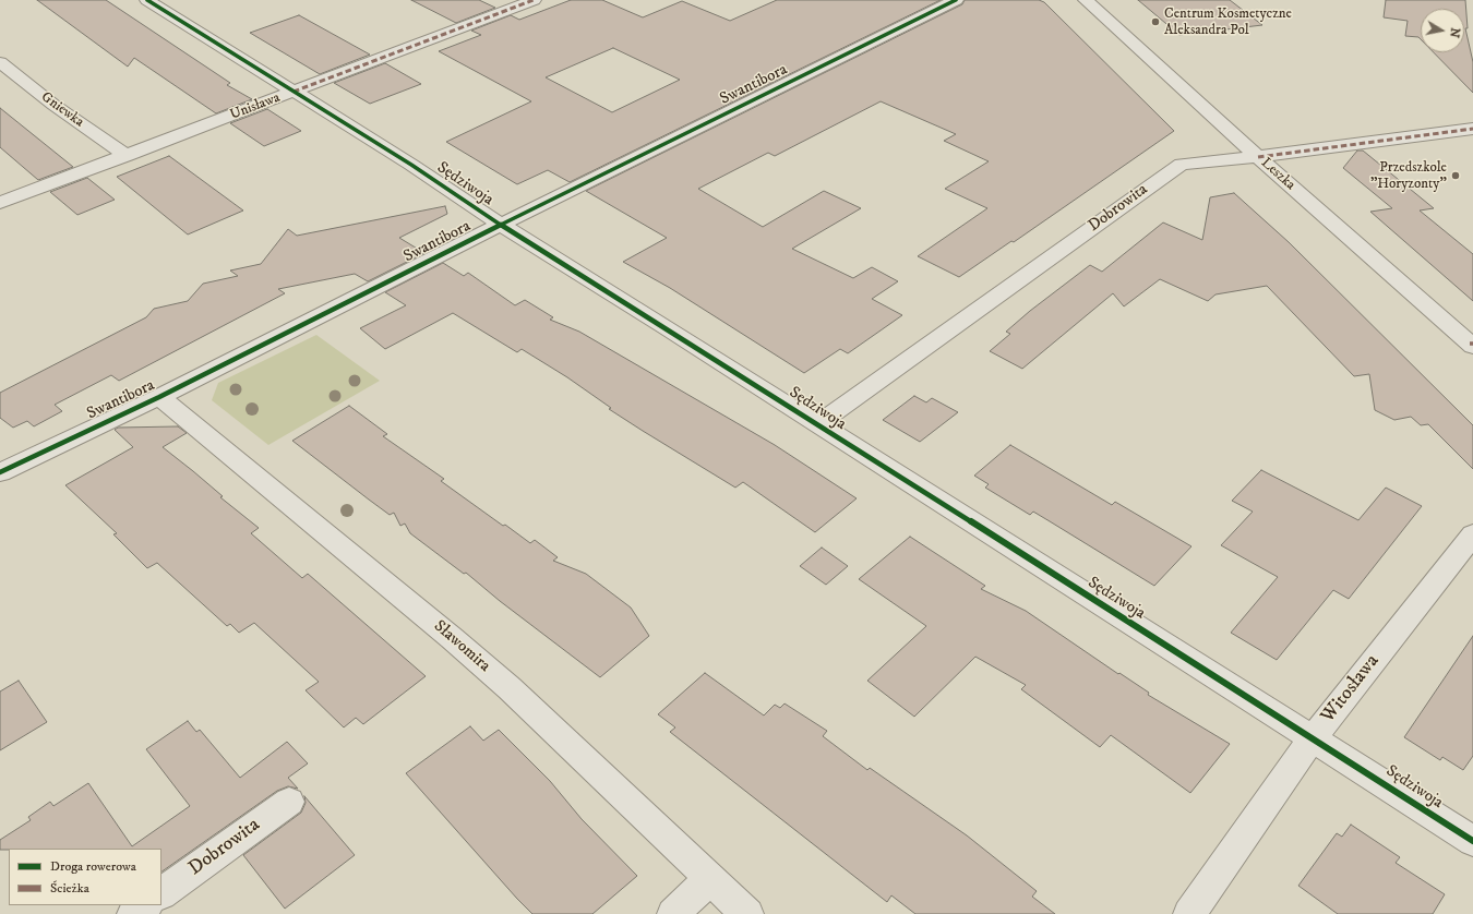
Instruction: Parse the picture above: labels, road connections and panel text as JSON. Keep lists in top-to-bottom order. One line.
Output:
{"streets":{"street":["Swantibora","Unisława","Gniewka","Leszka","Sędziwoja","Dobrowita","Sławomira","Witosława"]},"crossings":[["Swantibora","Sędziwoja"],["Swantibora","Sławomira"],["Unisława","Gniewka"],["Unisława","Sędziwoja"],["Leszka","Dobrowita"],["Sędziwoja","Dobrowita"],["Sędziwoja","Witosława"]],"places":["Centrum Kosmetyczne Aleksandra Pol","Przedszkole \"Horyzonty\""],"legend":["Droga rowerowa","Ścieżka"],"north":"right"}
